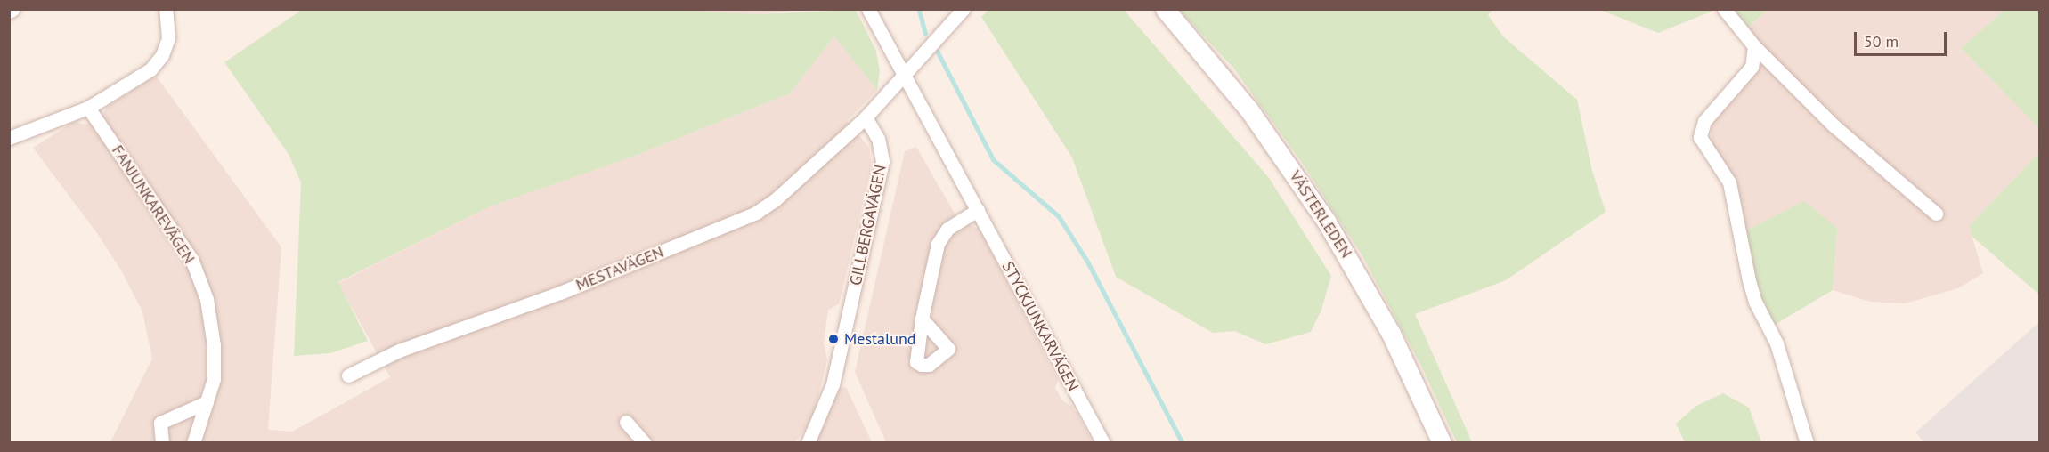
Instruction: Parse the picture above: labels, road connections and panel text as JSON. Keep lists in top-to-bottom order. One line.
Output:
{"streets":{"main road":["VÄSTERLEDEN"],"street":["FANJUNKAREVÄGEN","GILLBERGAVÄGEN","MESTAVÄGEN","STYCKJUNKARVÄGEN"]},"crossings":[["GILLBERGAVÄGEN","MESTAVÄGEN"]],"places":["Mestalund"],"scale_bar":"50 m"}
